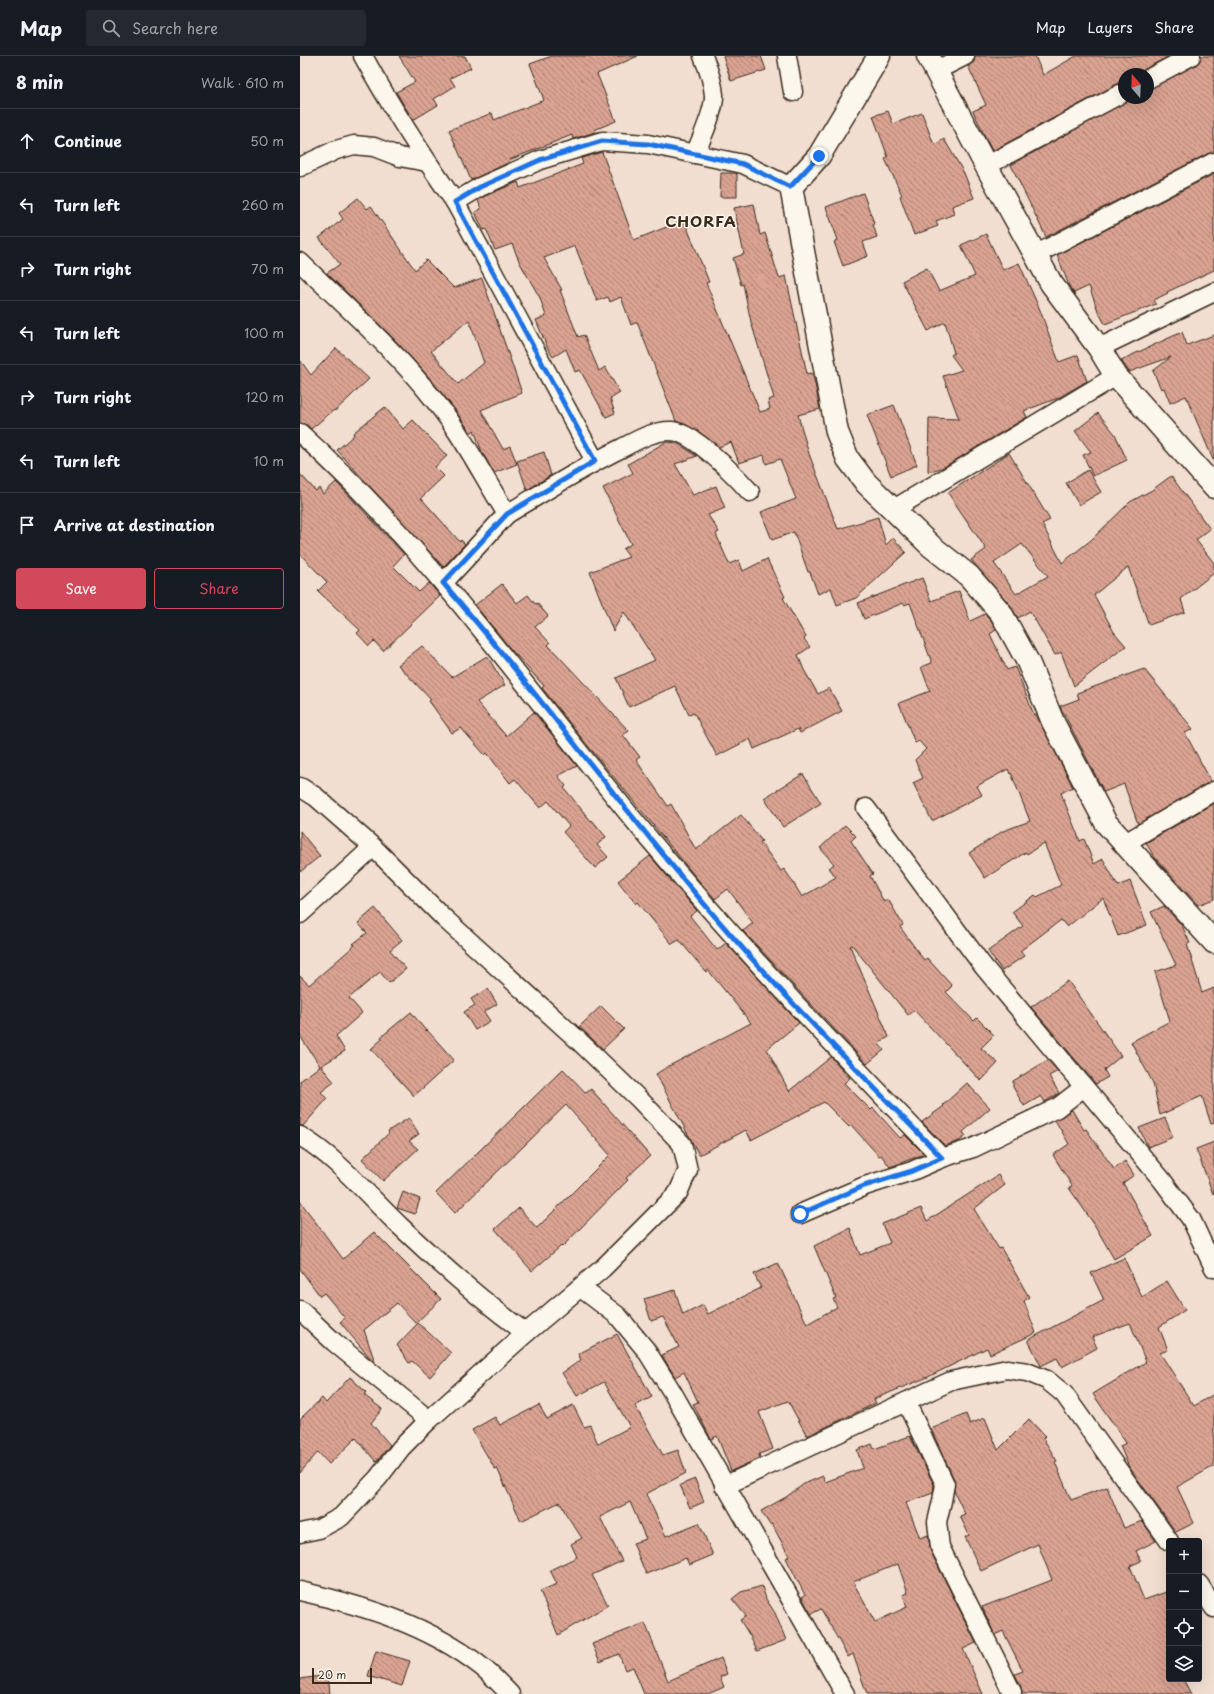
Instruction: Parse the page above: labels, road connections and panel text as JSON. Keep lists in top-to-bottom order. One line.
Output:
{"districts":["CHORFA"],"scale_bar":"20 m","north":"top","page":{"header":"Map","search":"Search here","nav":["Map","Layers","Share"],"heading":["8 min","Walk · 610 m"],"list":[["Continue","50 m"],["Turn left","260 m"],["Turn right","70 m"],["Turn left","100 m"],["Turn right","120 m"],["Turn left","10 m"],"Arrive at destination"],"buttons":["Save","Share"],"map_buttons":["+","−"],"scale":"20 m"}}
